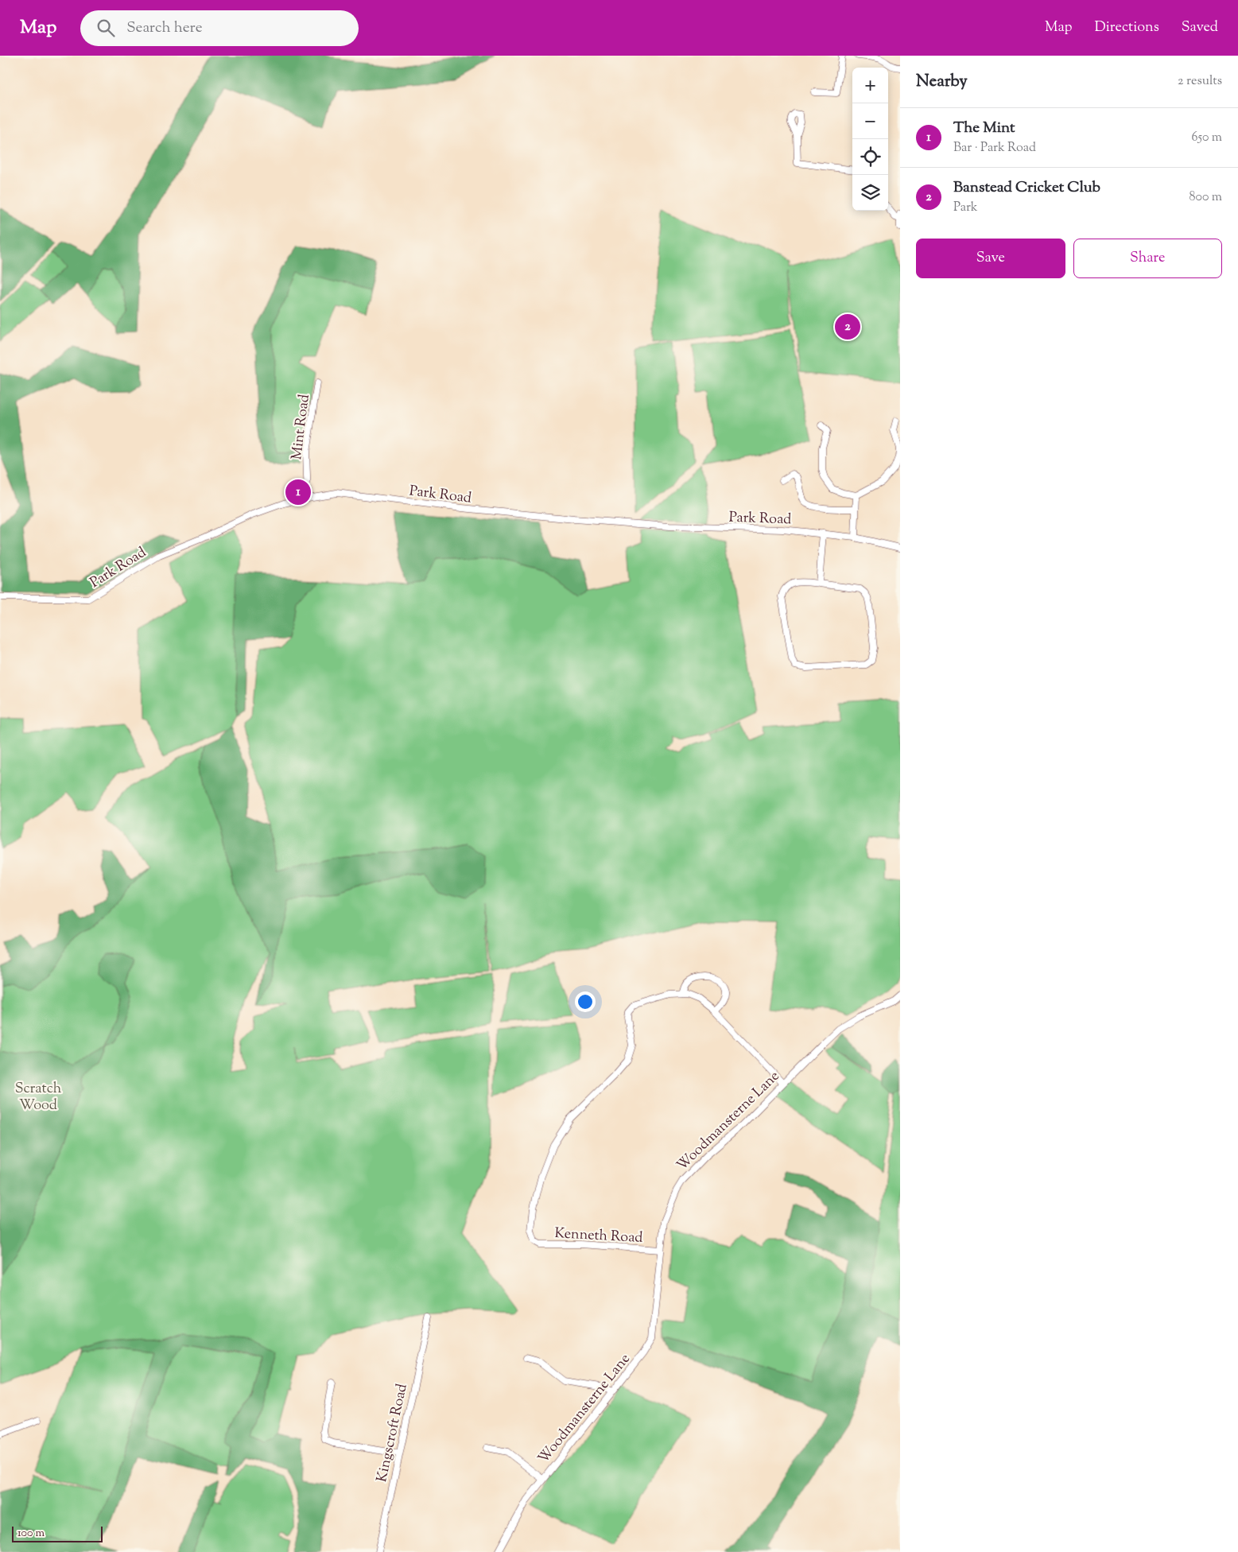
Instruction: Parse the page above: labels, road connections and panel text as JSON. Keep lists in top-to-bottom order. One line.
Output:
{"streets":{"street":["Mint Road","Park Road","Woodmansterne Lane","Kenneth Road","Kingscroft Road"]},"crossings":[["Mint Road","Park Road"],["Woodmansterne Lane","Kenneth Road"]],"parks":["Scratch Wood"],"scale_bar":"100 m","page":{"header":"Map","search":"Search here","nav":["Map","Directions","Saved"],"heading":["Nearby","2 results"],"map_buttons":["+","−"],"list":[{"mark":"1","name":"The Mint","note":"Bar · Park Road","value":"650 m"},{"mark":"2","name":"Banstead Cricket Club","note":"Park","value":"800 m"}],"buttons":["Save","Share"],"pins":["2","1"],"scale":"100 m"}}
